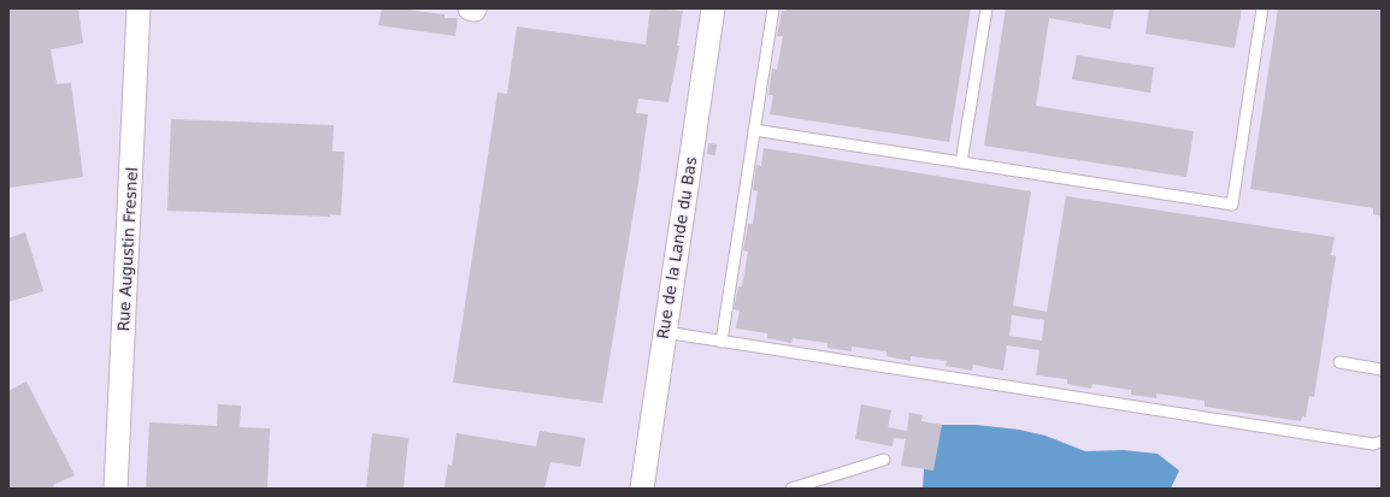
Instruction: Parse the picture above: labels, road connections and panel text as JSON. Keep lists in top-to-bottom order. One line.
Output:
{"streets":{"street":["Rue de la Lande du Bas","Rue Augustin Fresnel"]}}
